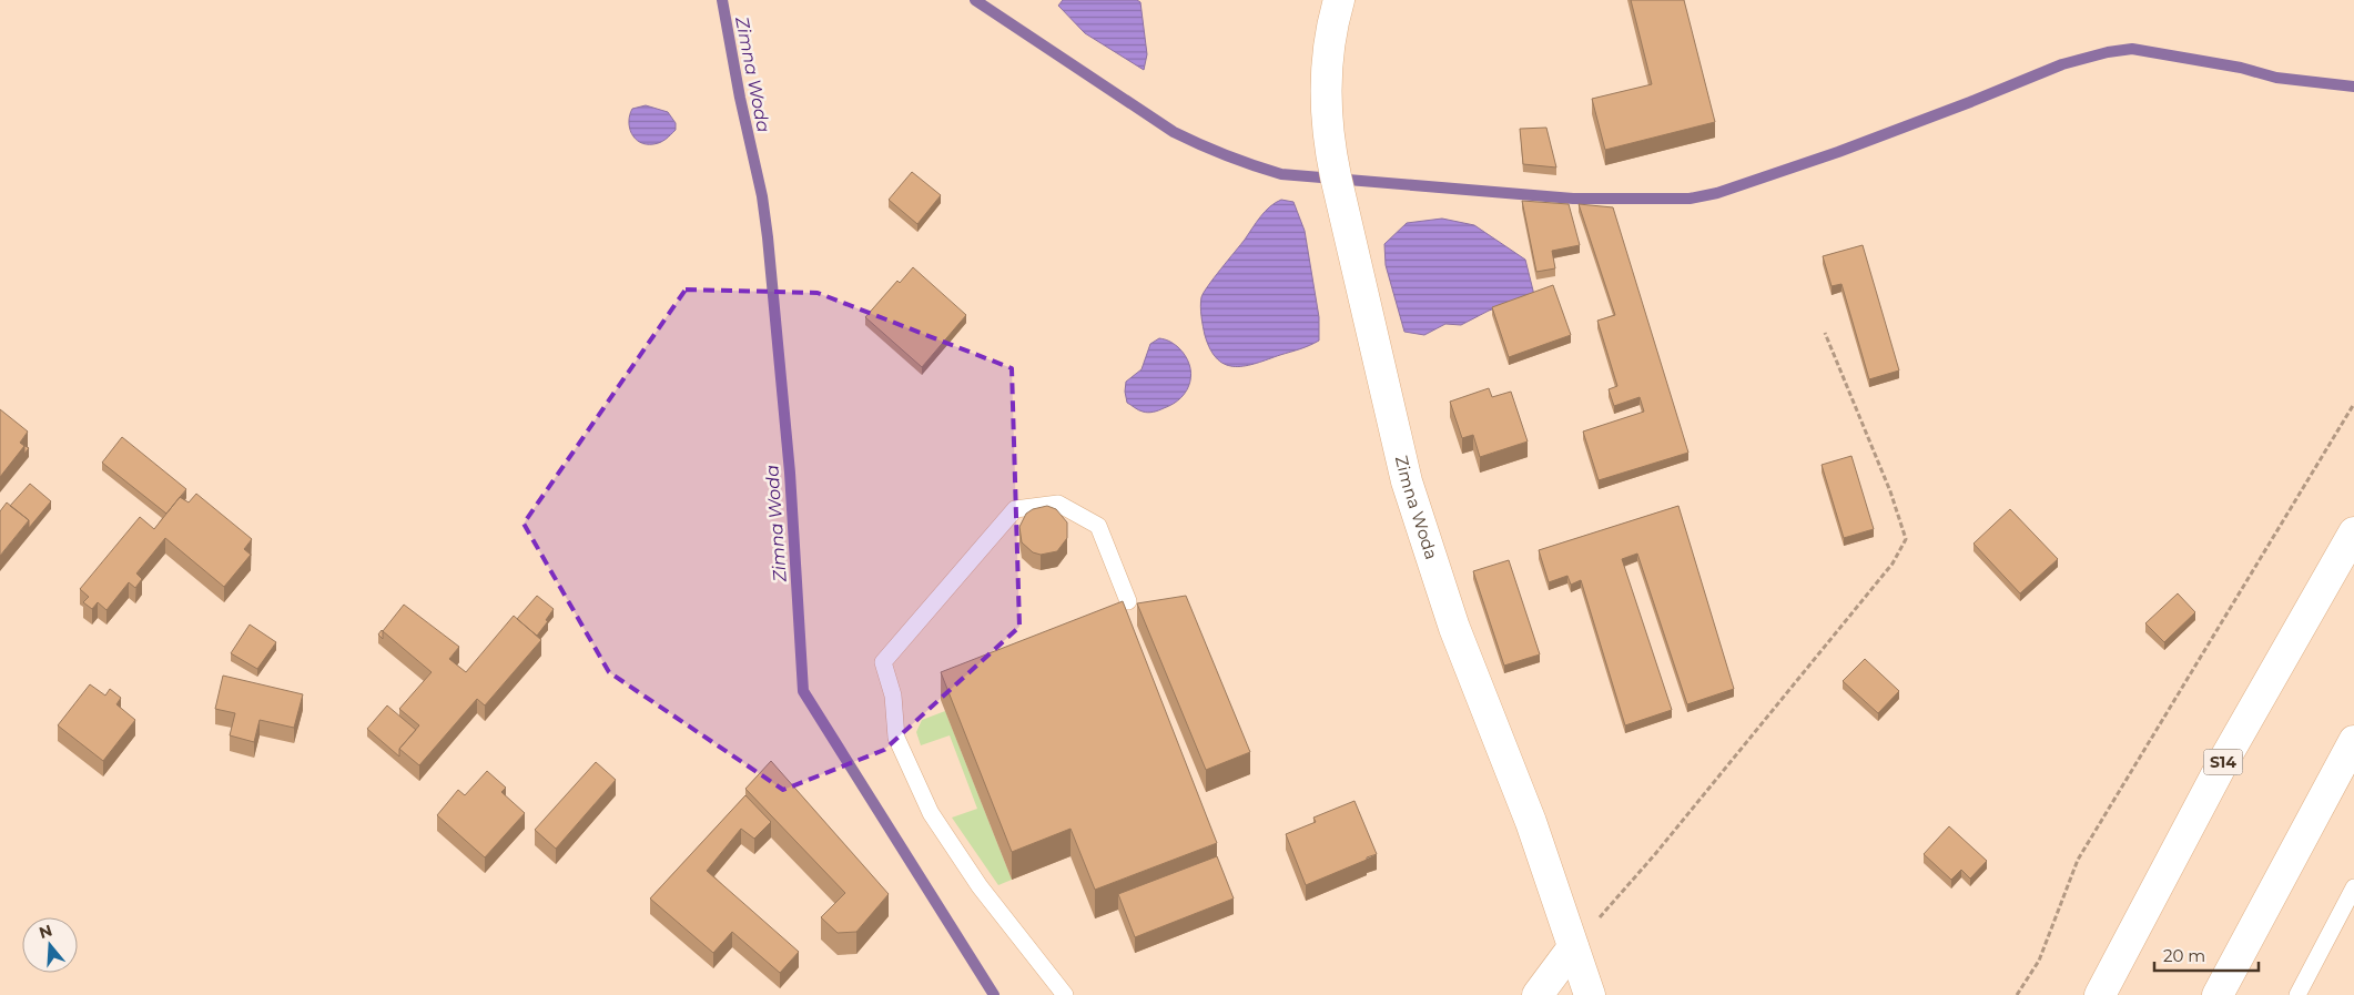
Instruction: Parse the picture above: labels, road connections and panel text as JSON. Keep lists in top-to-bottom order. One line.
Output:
{"streets":{"main road":["Zimna Woda","S14"]},"water":["Zimna Woda"],"scale_bar":"20 m","north":"top"}
